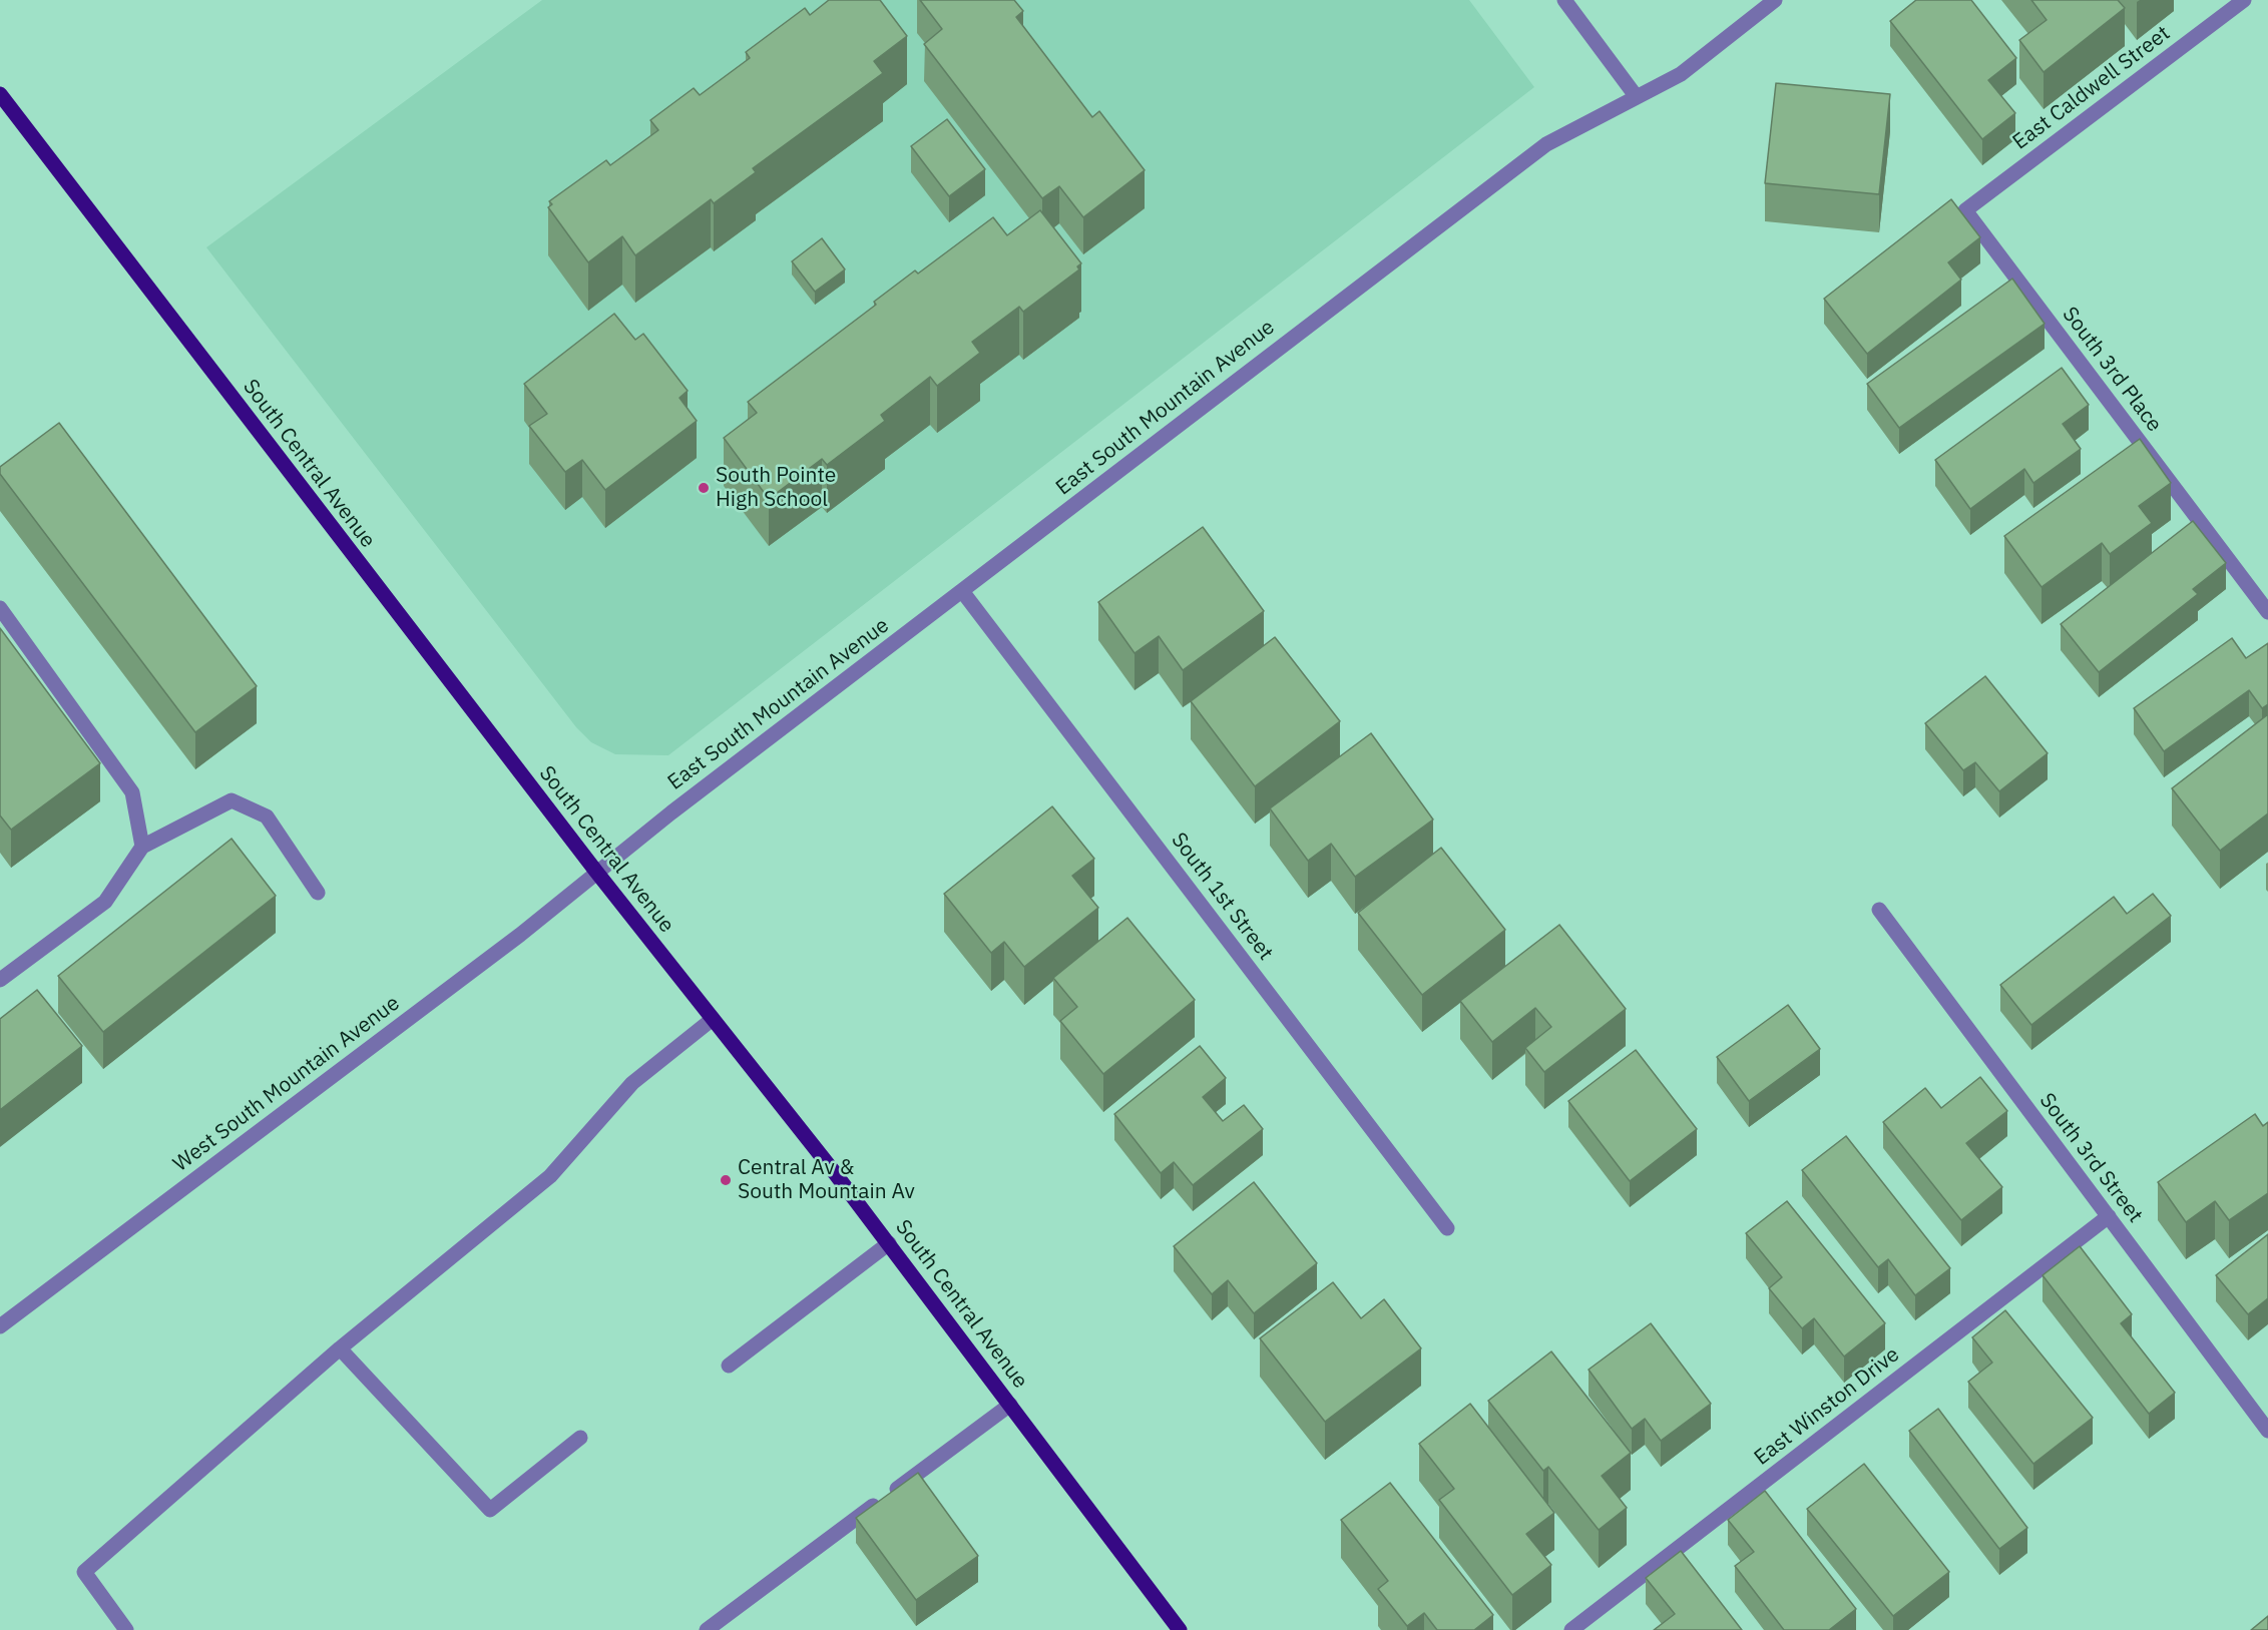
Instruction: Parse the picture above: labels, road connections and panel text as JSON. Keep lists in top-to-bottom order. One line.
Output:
{"streets":{"main road":["South Central Avenue"],"street":["East Caldwell Street","South 3rd Place","East South Mountain Avenue","South 1st Street","West South Mountain Avenue","South 3rd Street","East Winston Drive"]},"crossings":[["East Caldwell Street","South 3rd Place"],["East South Mountain Avenue","South Central Avenue"],["East South Mountain Avenue","South 1st Street"],["East South Mountain Avenue","West South Mountain Avenue"],["South Central Avenue","West South Mountain Avenue"],["South 3rd Street","East Winston Drive"]],"places":["South Pointe High School","Central Av & South Mountain Av"]}
